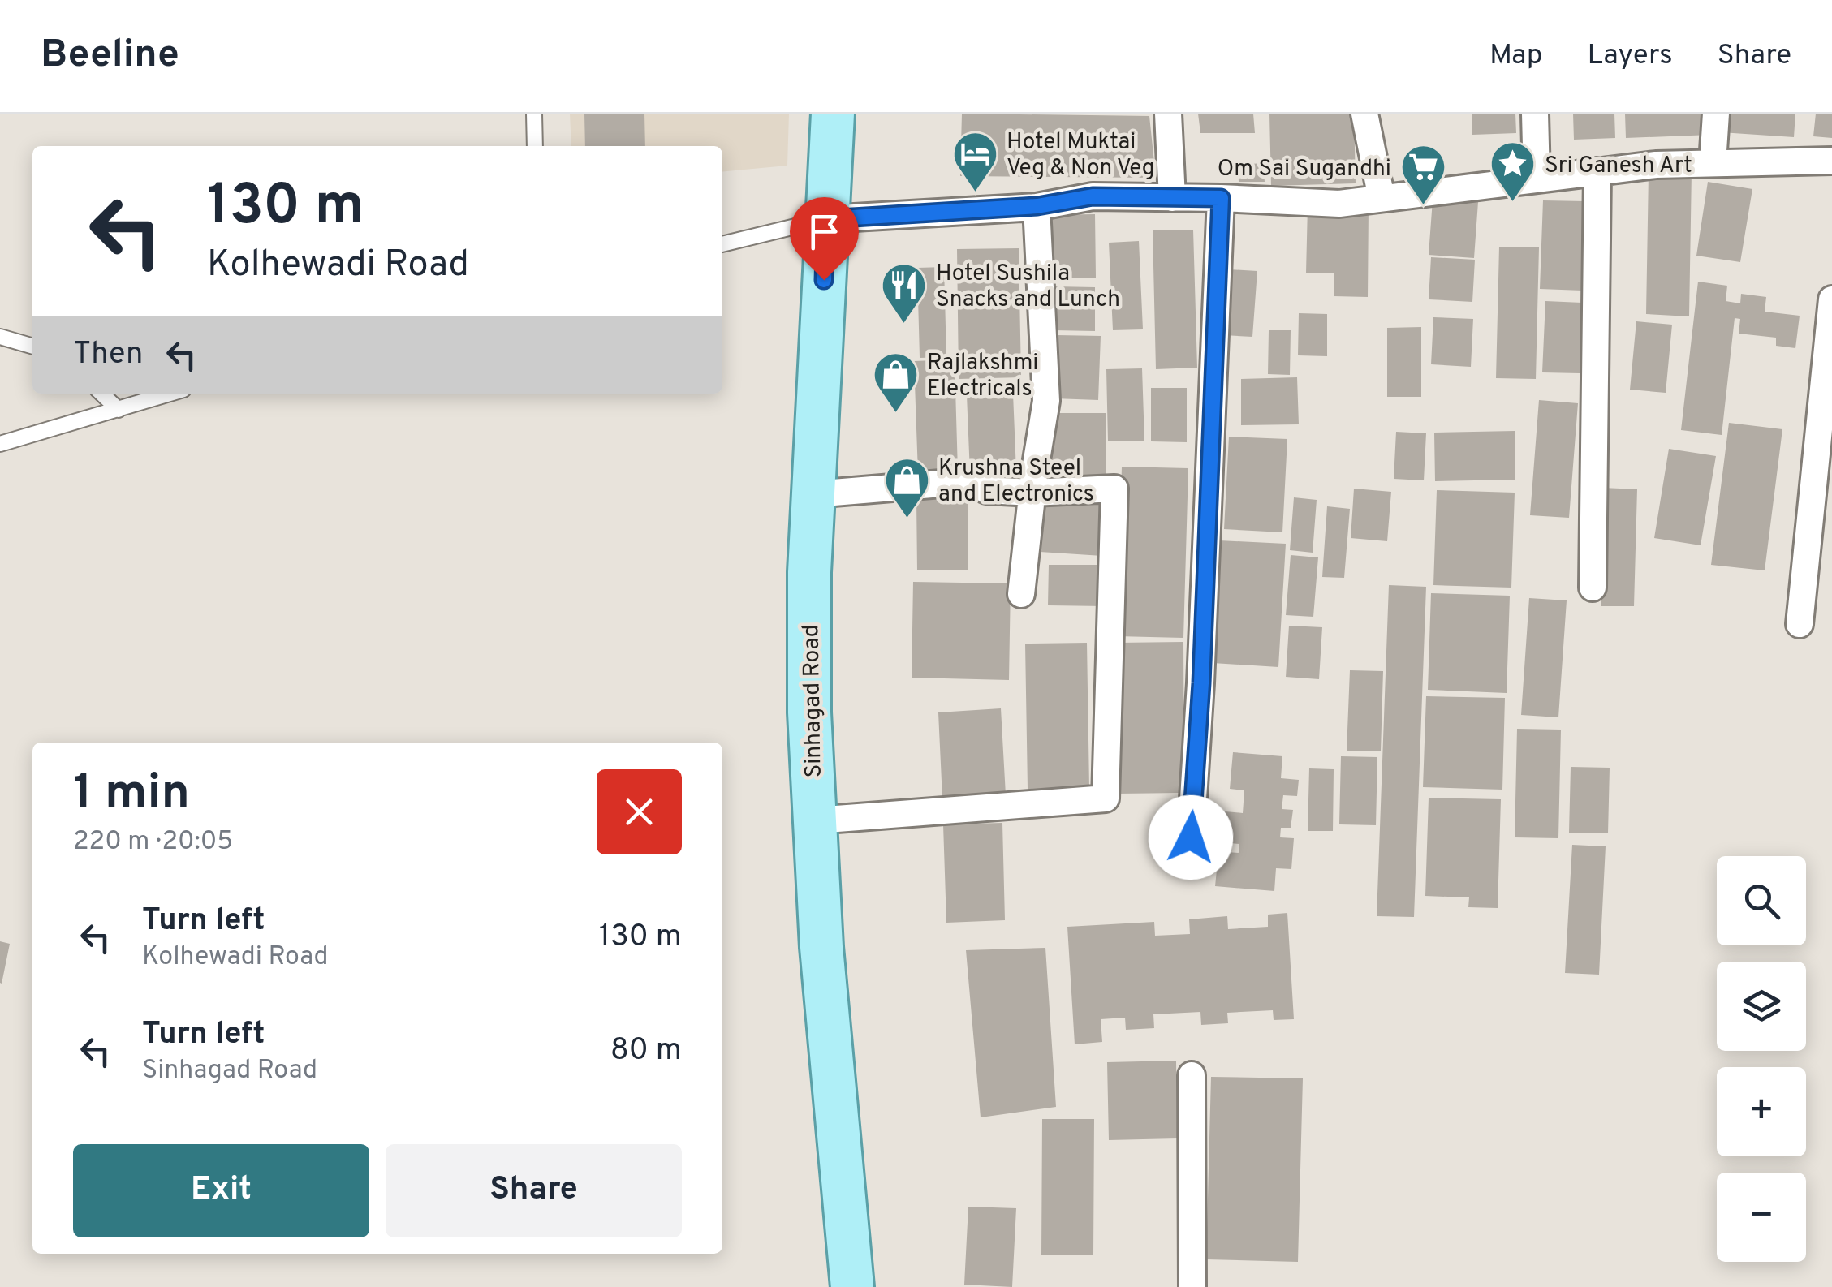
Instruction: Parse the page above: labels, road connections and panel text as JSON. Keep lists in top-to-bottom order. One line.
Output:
{"streets":{"main road":["Sinhagad Road"]},"places":{"hotel":["Hotel Muktai Veg & Non Veg"],"place":["Sri Ganesh Art"],"supermarket":["Om Sai Sugandhi"],"restaurant":["Hotel Sushila Snacks and Lunch"],"shop":["Rajlakshmi Electricals","Krushna Steel and Electronics"]},"page":{"header":"Beeline","nav":["Map","Layers","Share"],"turn":["130 m","Kolhewadi Road"],"then":"Then","heading":["1 min","220 m · 20:05"],"map_buttons":["+","−"],"list":[{"name":"Turn left","note":"Kolhewadi Road","value":"130 m"},{"name":"Turn left","note":"Sinhagad Road","value":"80 m"}],"buttons":["Exit","Share"]}}
